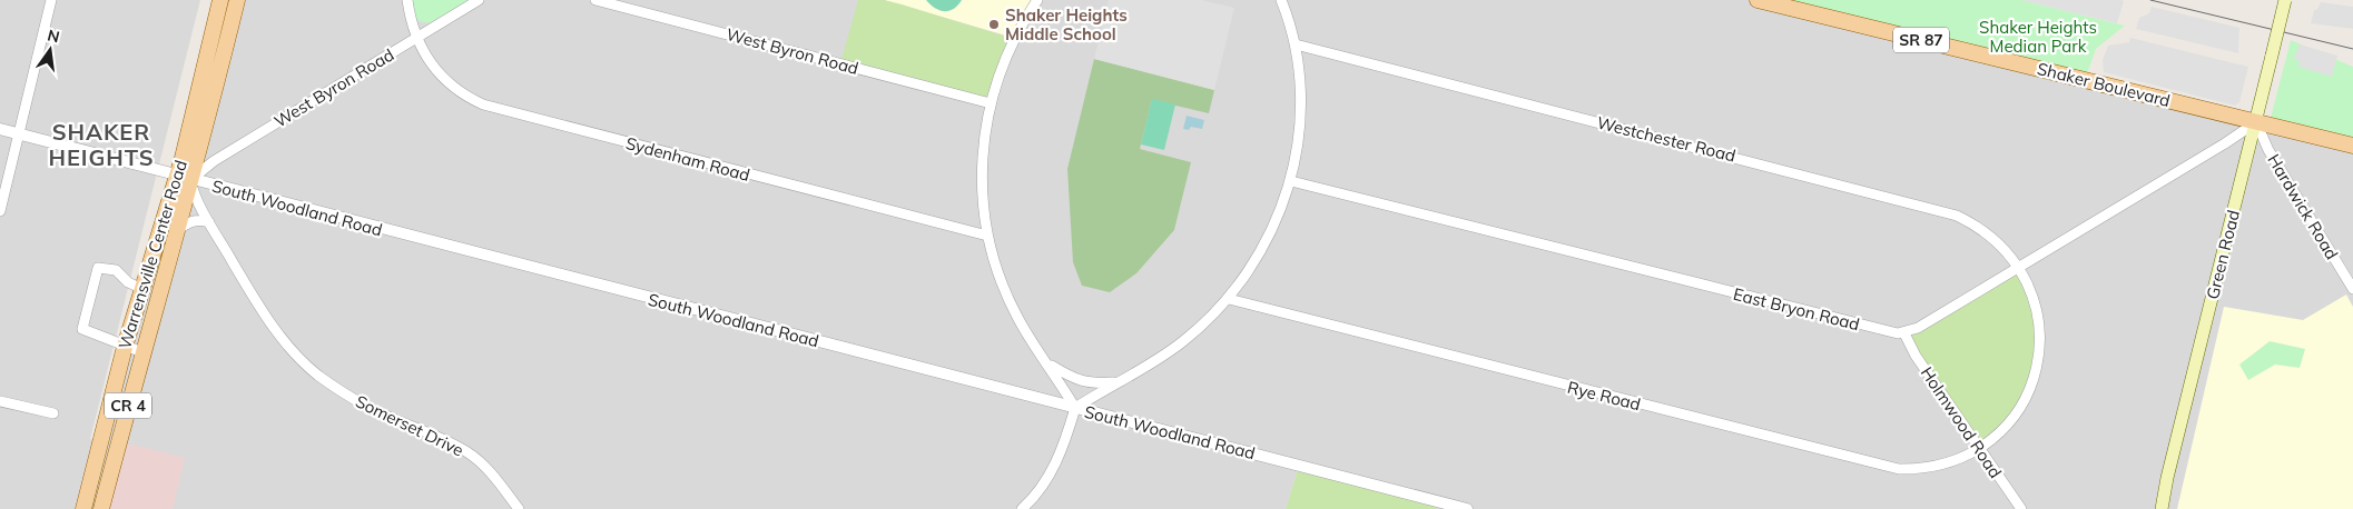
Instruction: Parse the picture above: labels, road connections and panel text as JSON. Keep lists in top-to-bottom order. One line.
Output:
{"streets":{"main road":["SR 87","Shaker Boulevard","Warrensville Center Road","Green Road","CR 4"],"street":["West Byron Road","Westchester Road","Sydenham Road","Hardwick Road","South Woodland Road","East Bryon Road","Rye Road","Holmwood Road","Somerset Drive"]},"crossings":[["West Byron Road","Sydenham Road"],["West Byron Road","South Woodland Road"],["West Byron Road","Warrensville Center Road"],["West Byron Road","Somerset Drive"],["Shaker Boulevard","Hardwick Road"],["Shaker Boulevard","Green Road"],["Westchester Road","Rye Road"],["Westchester Road","Holmwood Road"],["Hardwick Road","Green Road"],["South Woodland Road","Warrensville Center Road"],["South Woodland Road","Somerset Drive"],["Warrensville Center Road","Somerset Drive"],["East Bryon Road","Holmwood Road"],["Rye Road","Holmwood Road"]],"districts":["SHAKER HEIGHTS"],"parks":["Shaker Heights Median Park"],"places":["Shaker Heights Middle School"],"north":"top"}
